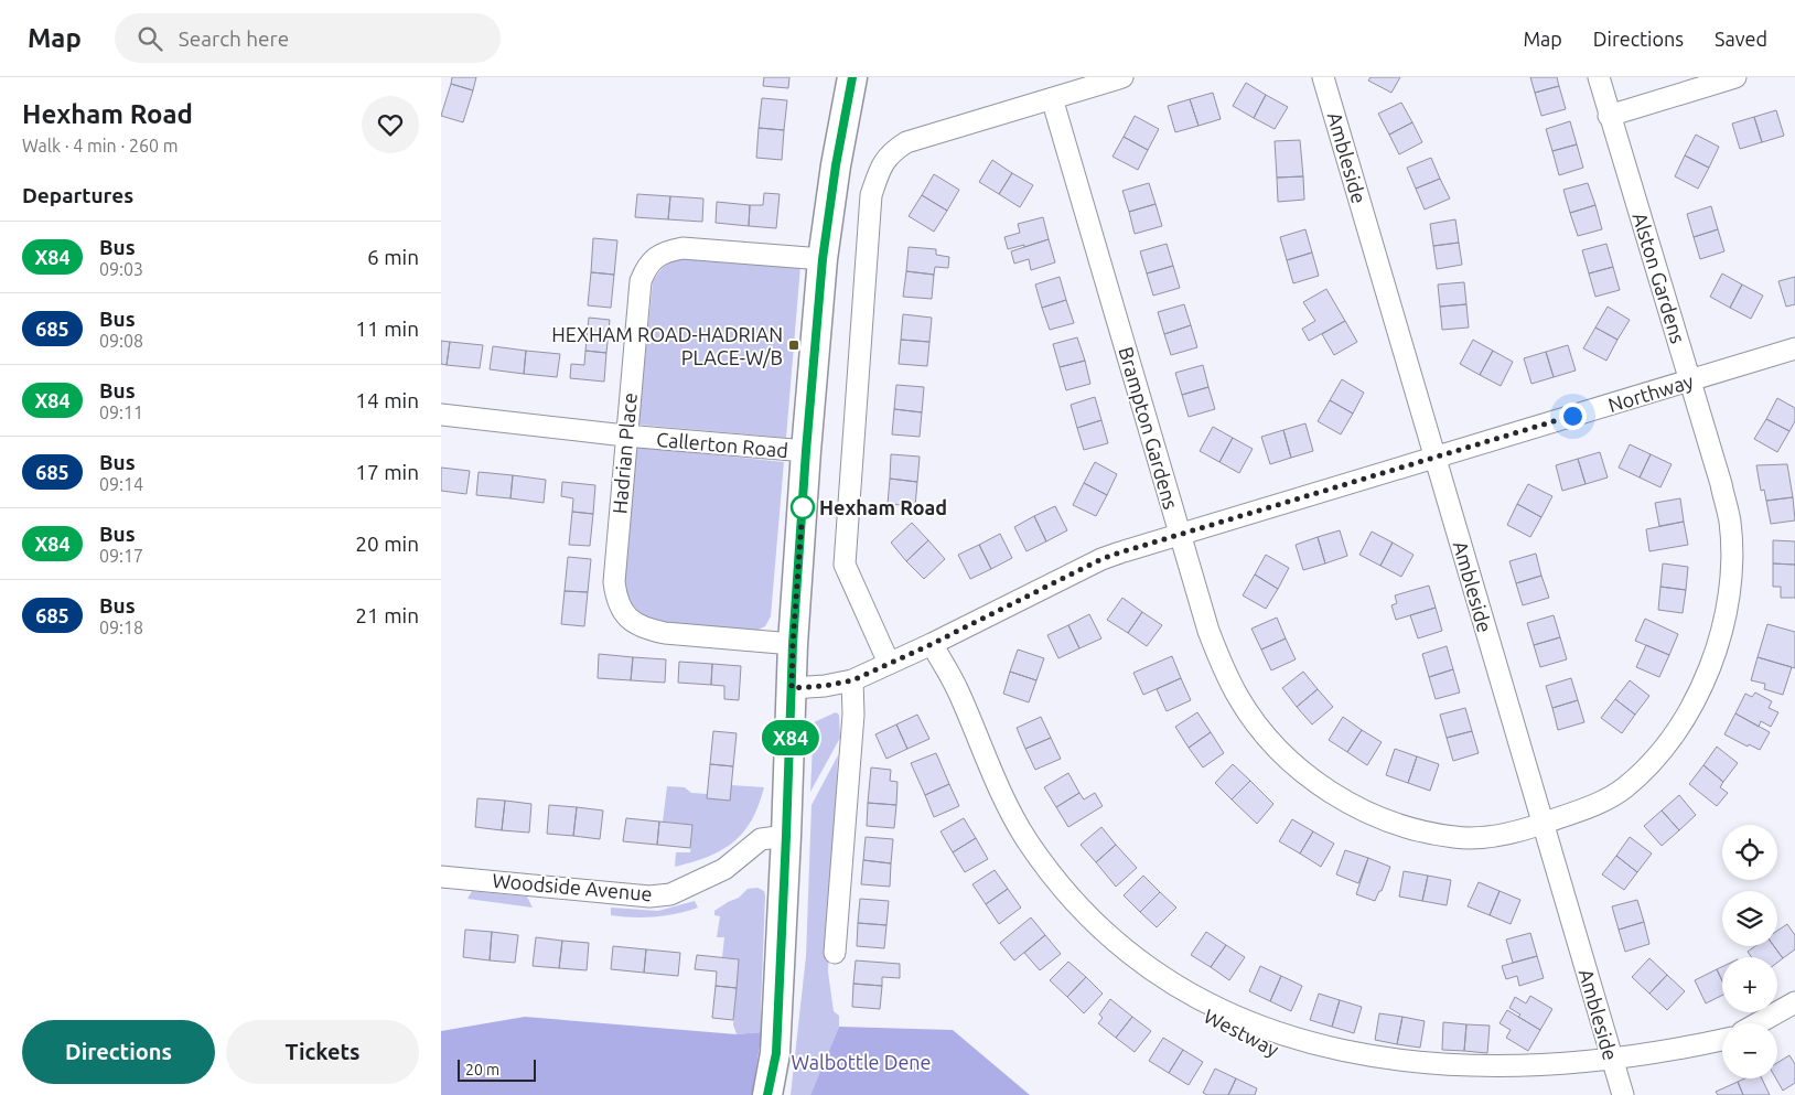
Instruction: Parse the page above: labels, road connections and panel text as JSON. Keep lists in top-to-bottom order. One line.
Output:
{"streets":{"street":["Ambleside","Alston Gardens","Northway","Brampton Gardens","Callerton Road","Hadrian Place","Woodside Avenue","Westway"]},"crossings":[["Ambleside","Alston Gardens"],["Ambleside","Northway"],["Ambleside","Brampton Gardens"],["Alston Gardens","Northway"],["Alston Gardens","Brampton Gardens"],["Northway","Brampton Gardens"],["Northway","Westway"],["Callerton Road","Hadrian Place"]],"parks":["Walbottle Dene"],"places":{"transit":["HEXHAM ROAD-HADRIAN PLACE-W/B"],"other":["Hexham Road"]},"lines":["bus line X84"],"scale_bar":"20 m","page":{"header":"Map","search":"Search here","nav":["Map","Directions","Saved"],"heading":[["Hexham Road","Walk · 4 min · 260 m"],"Departures"],"on_map":"X84","list":[{"mark":"X84","name":"Bus","note":"09:03","value":"6 min"},{"mark":"685","name":"Bus","note":"09:08","value":"11 min"},{"mark":"X84","name":"Bus","note":"09:11","value":"14 min"},{"mark":"685","name":"Bus","note":"09:14","value":"17 min"},{"mark":"X84","name":"Bus","note":"09:17","value":"20 min"},{"mark":"685","name":"Bus","note":"09:18","value":"21 min"}],"map_buttons":["+","−"],"buttons":["Directions","Tickets"],"scale":"20 m"}}
